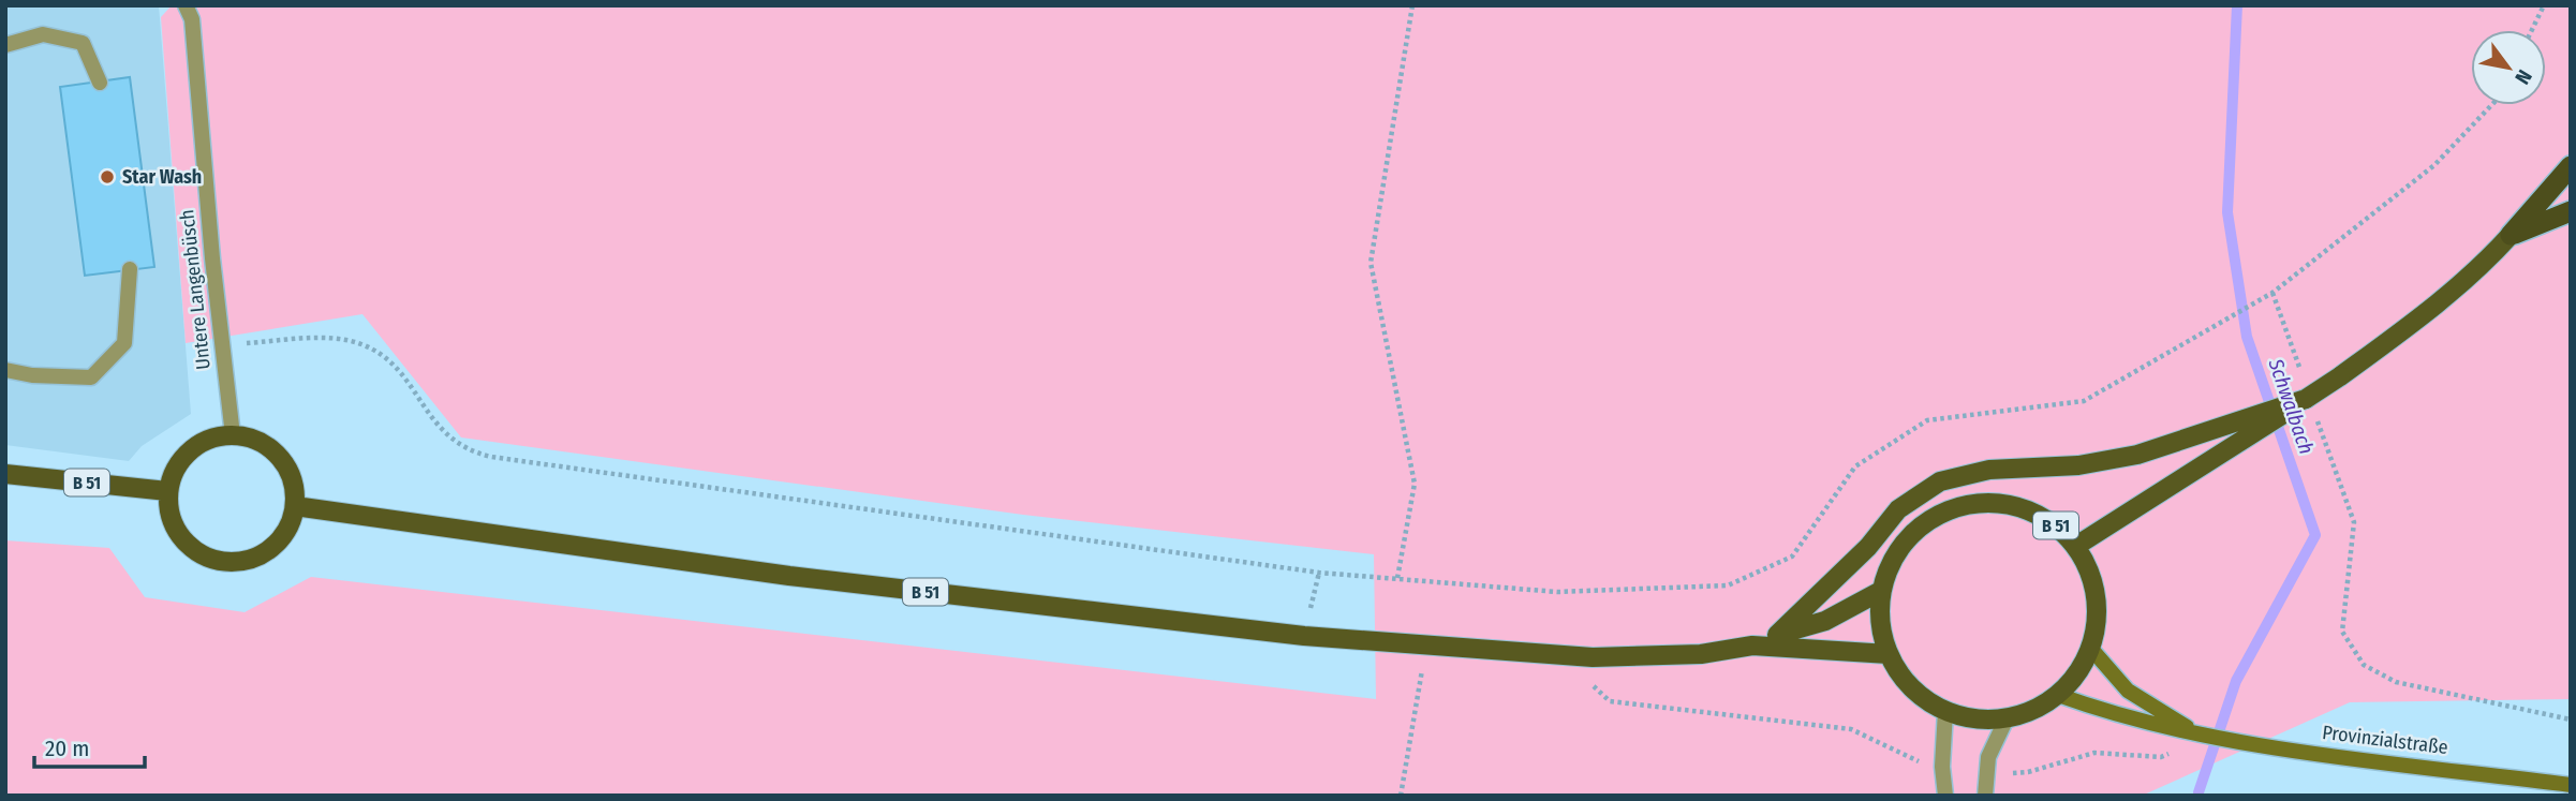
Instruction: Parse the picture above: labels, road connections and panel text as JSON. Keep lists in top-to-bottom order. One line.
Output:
{"streets":{"highway":["B 51"],"main road":["Provinzialstraße"],"street":["Untere Langenbüsch"]},"crossings":[["Untere Langenbüsch","B 51"],["B 51","Provinzialstraße"]],"water":["Schwalbach"],"places":["Star Wash"],"scale_bar":"20 m","north":"bottom right"}
